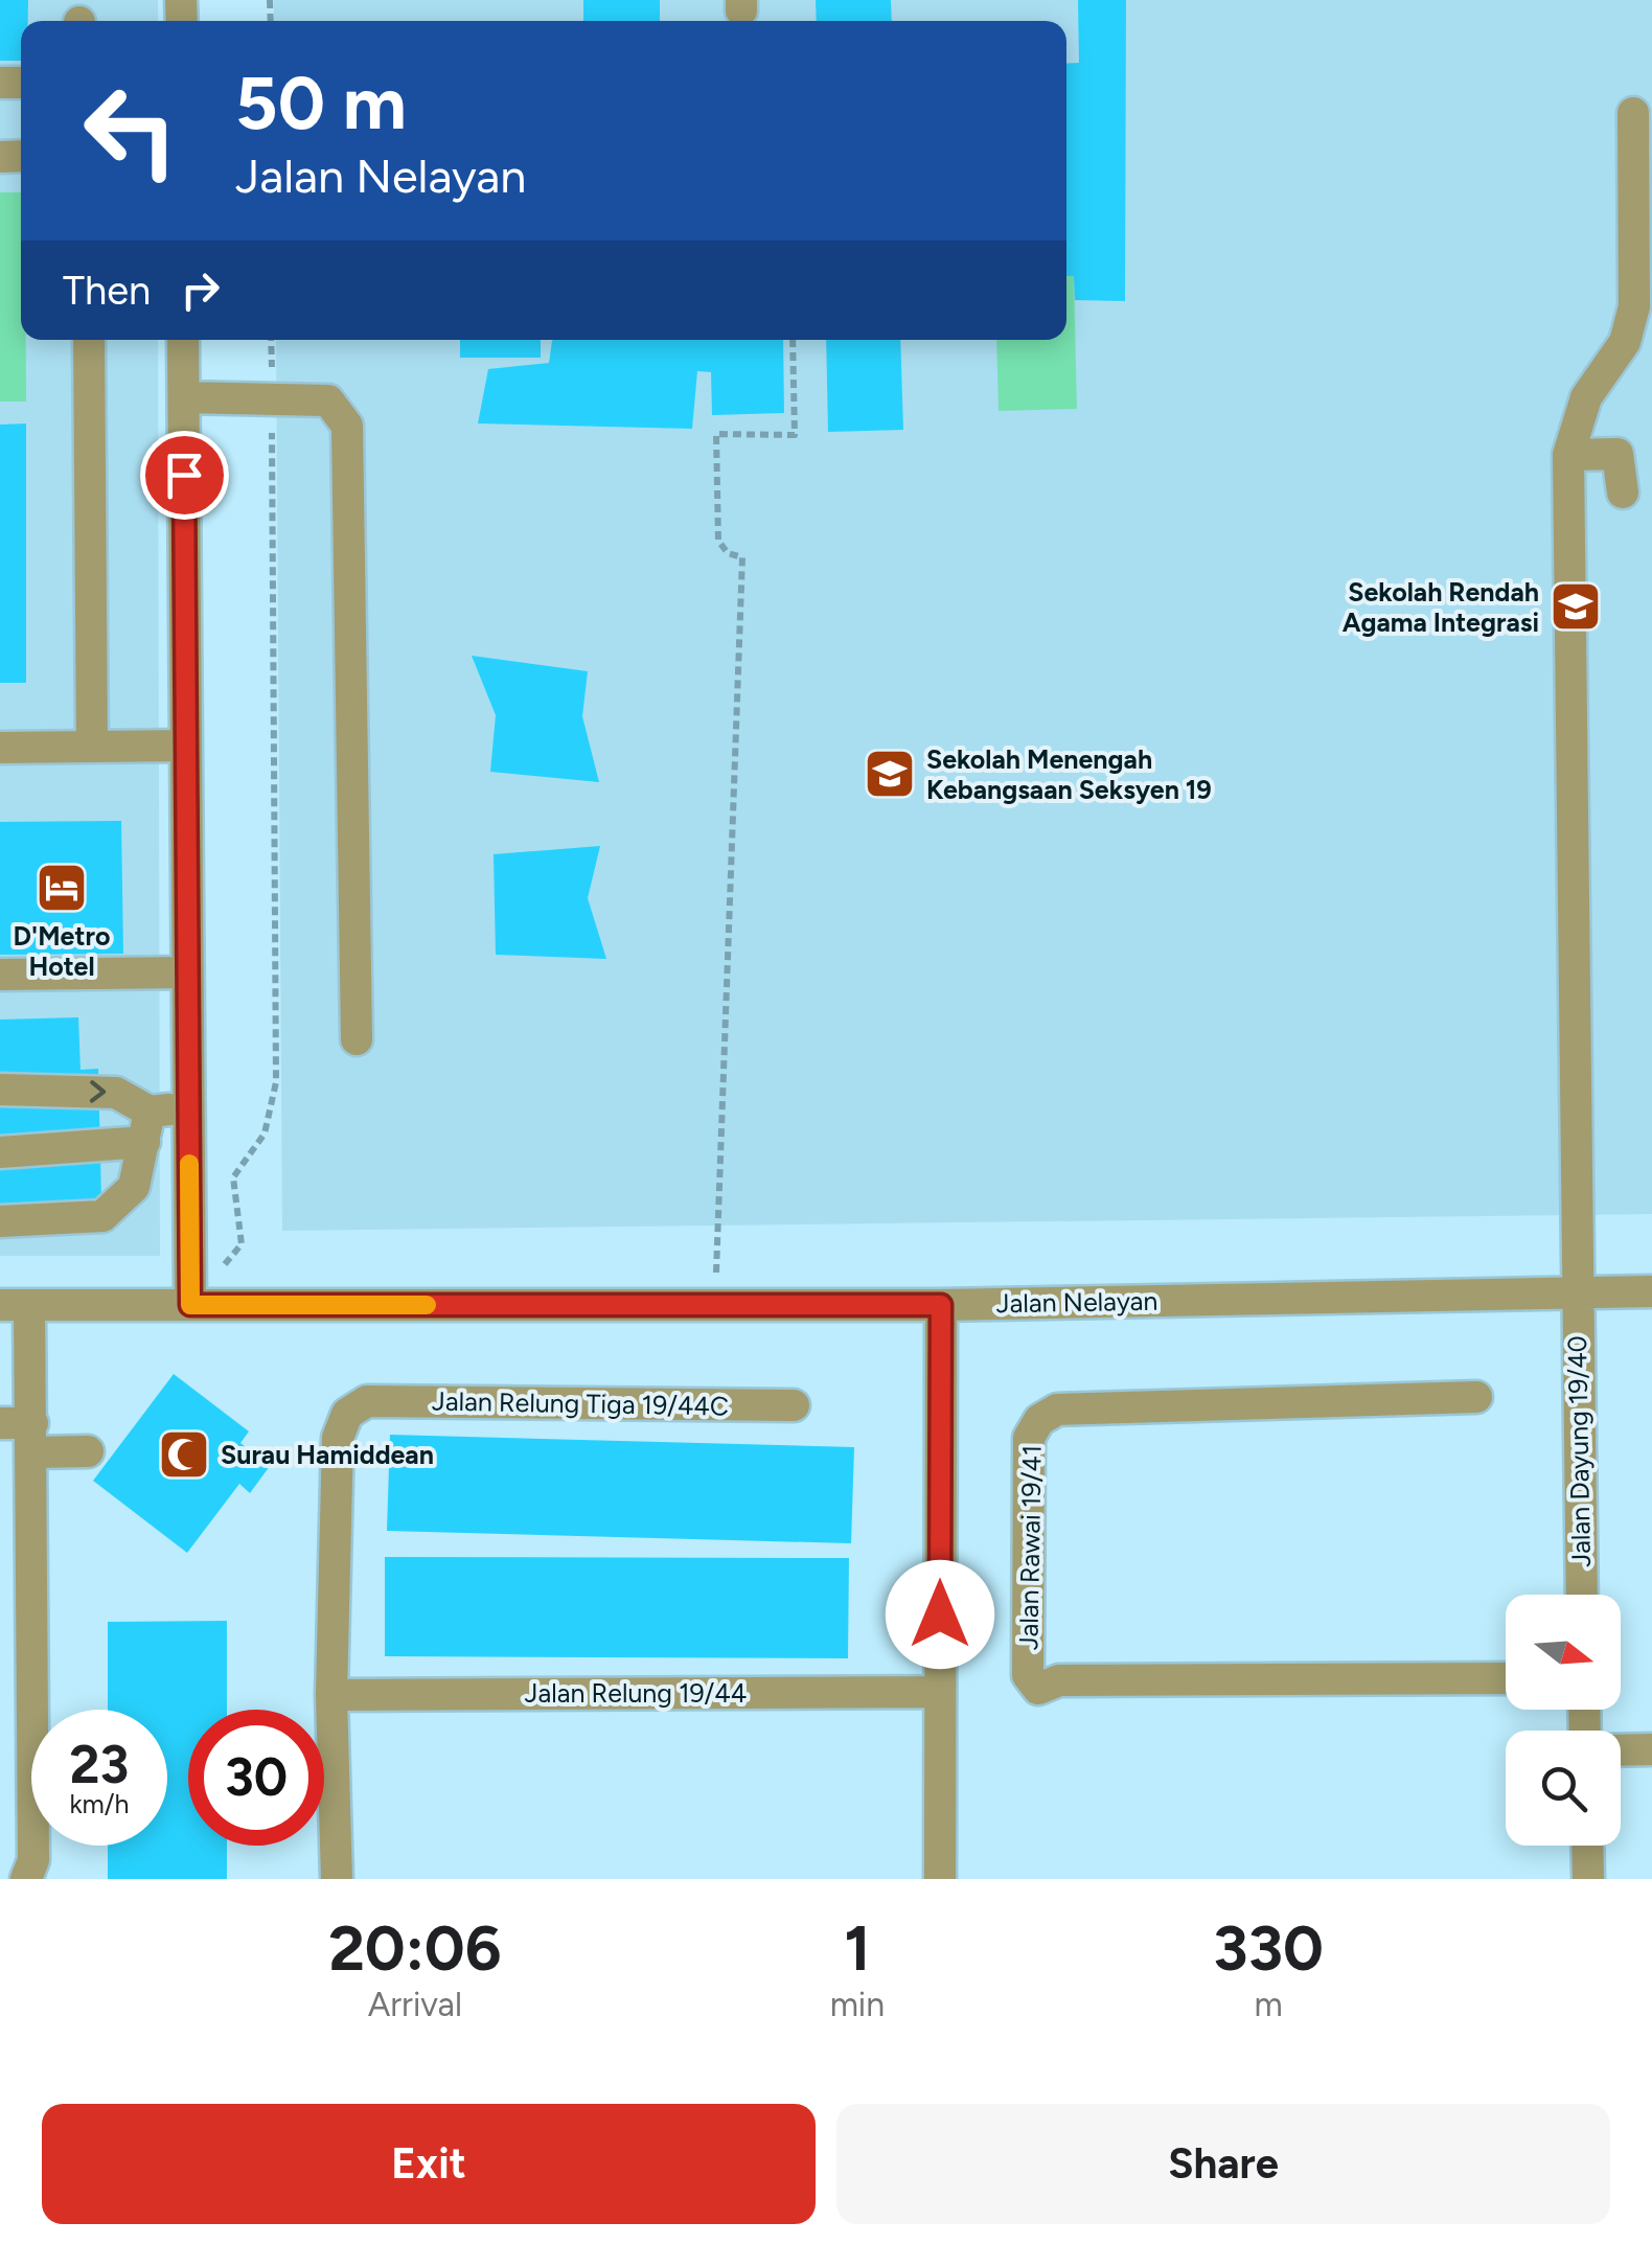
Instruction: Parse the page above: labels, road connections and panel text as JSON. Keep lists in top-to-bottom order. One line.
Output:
{"streets":{"street":["Jalan Nelayan","Jalan Relung Tiga 19/44C","Jalan Dayung 19/40","Jalan Rawai 19/41","Jalan Relung 19/44"]},"crossings":[["Jalan Nelayan","Jalan Dayung 19/40"],["Jalan Relung Tiga 19/44C","Jalan Relung 19/44"]],"places":{"school or university":["Sekolah Rendah Agama Integrasi","Sekolah Menengah Kebangsaan Seksyen 19"],"hotel":["D'Metro Hotel"],"mosque":["Surau Hamiddean"]},"north":"right","page":{"turn":["50 m","Jalan Nelayan"],"then":"Then","speed":"23 km/h","limit":"30","eta":["20:06","Arrival","1","min","330","m"],"buttons":["Exit","Share"]}}
